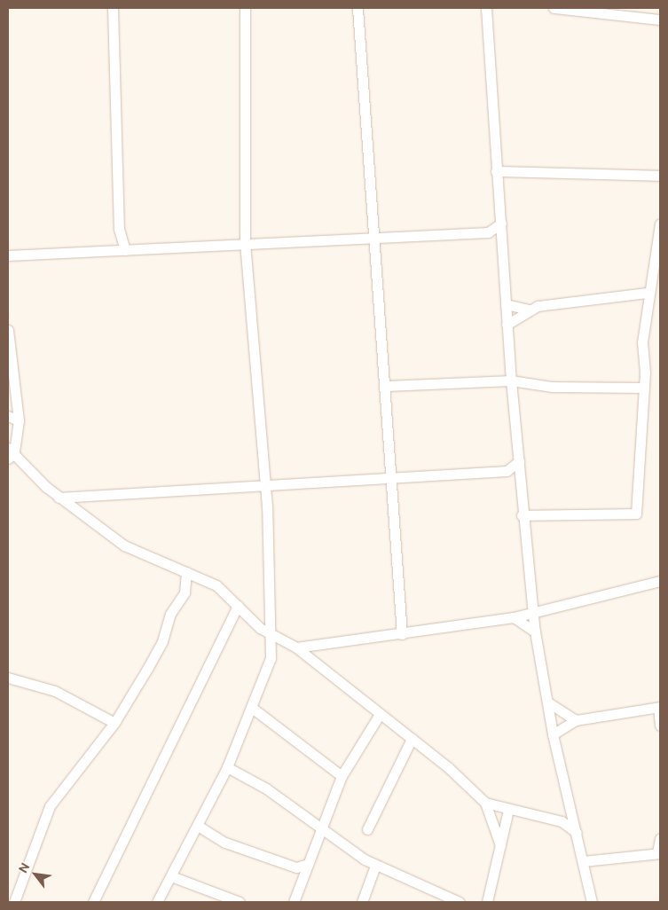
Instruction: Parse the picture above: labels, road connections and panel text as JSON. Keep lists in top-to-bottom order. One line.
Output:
{"north":"top left"}
